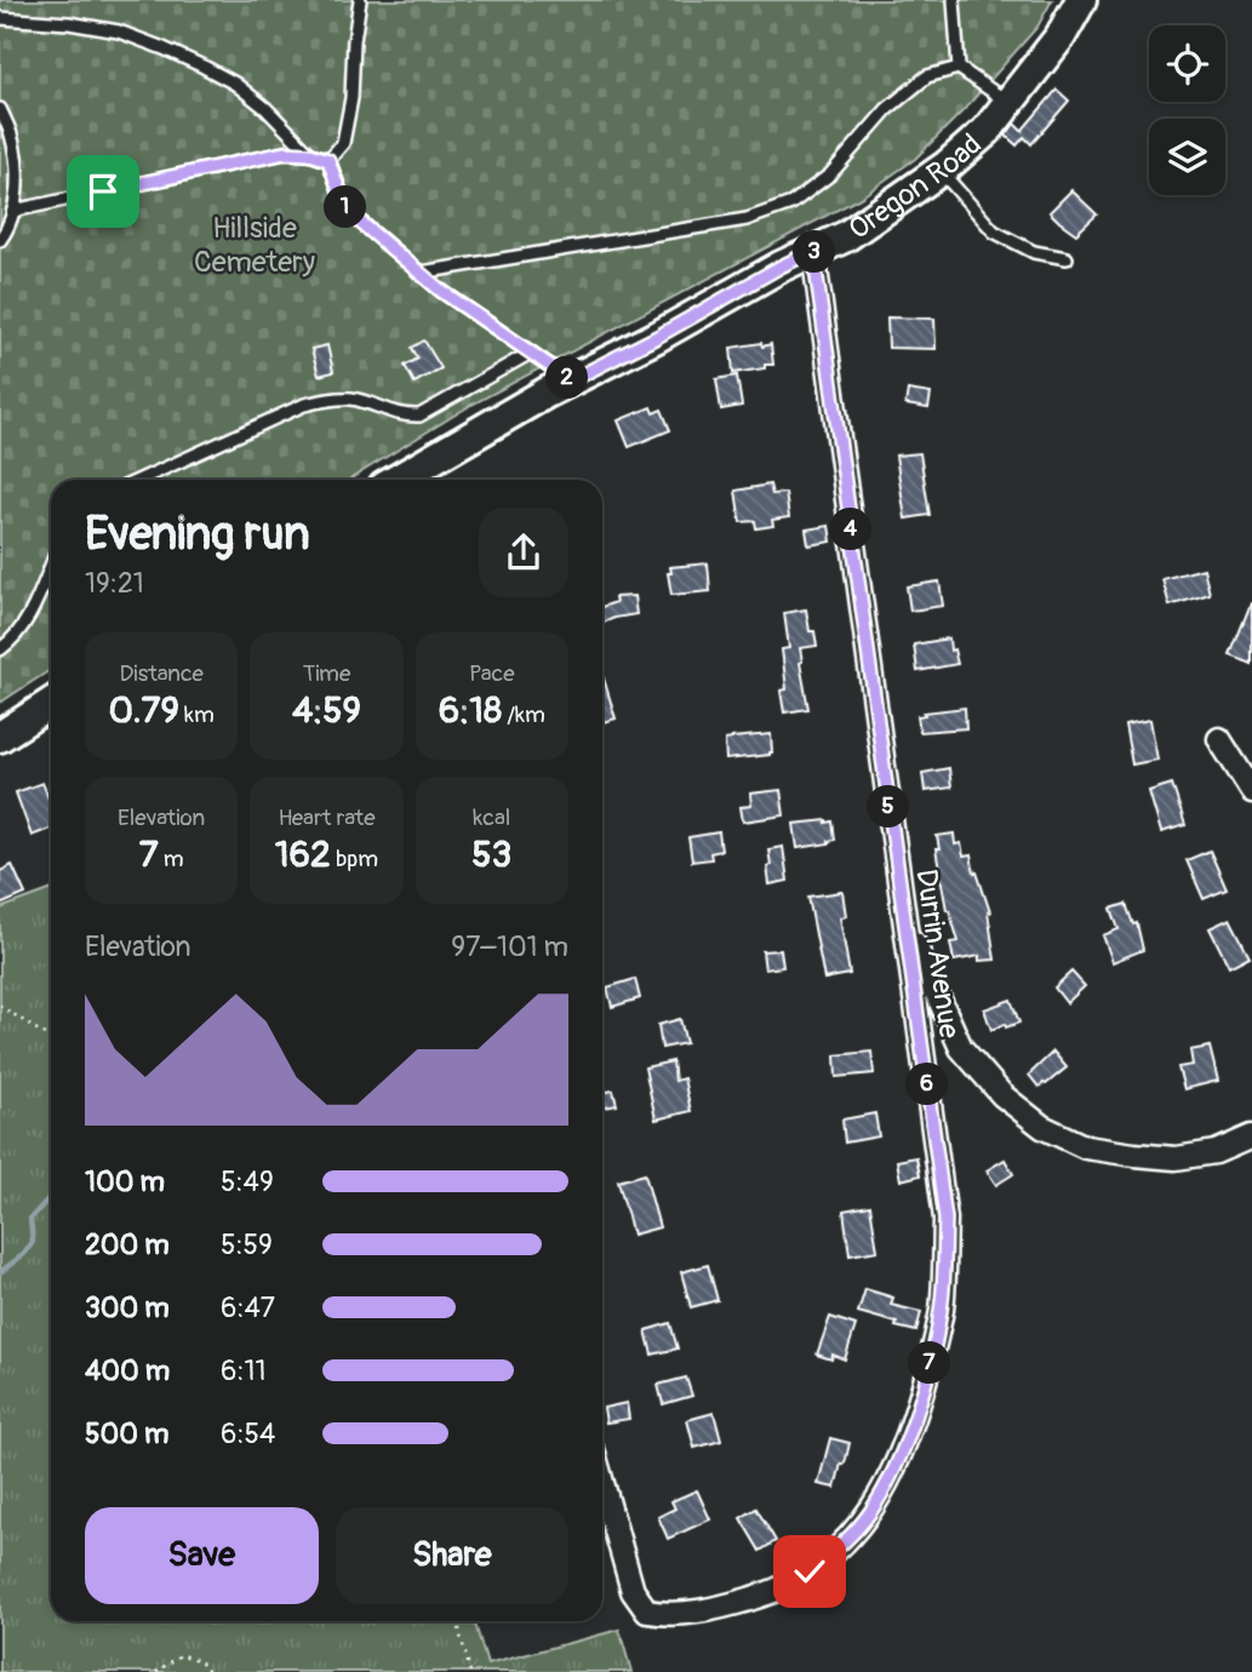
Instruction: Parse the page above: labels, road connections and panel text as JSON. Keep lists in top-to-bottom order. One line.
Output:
{"streets":{"street":["Oregon Road","Durrin Avenue"]},"crossings":[["Oregon Road","Durrin Avenue"]],"parks":["Hillside Cemetery"],"page":{"pins":["1","3","2","4","5","6","7"],"heading":["Evening run","19:21"],"stats":[["Distance","0.79 km"],["Time","4:59"],["Pace","6:18 /km"],["Elevation","7 m"],["Heart rate","162 bpm"],["kcal","53"]],"chart":["Elevation","97–101 m"],"list":[{"name":"100 m","note":"5:49"},{"name":"200 m","note":"5:59"},{"name":"300 m","note":"6:47"},{"name":"400 m","note":"6:11"},{"name":"500 m","note":"6:54"}],"buttons":["Save","Share"]}}
